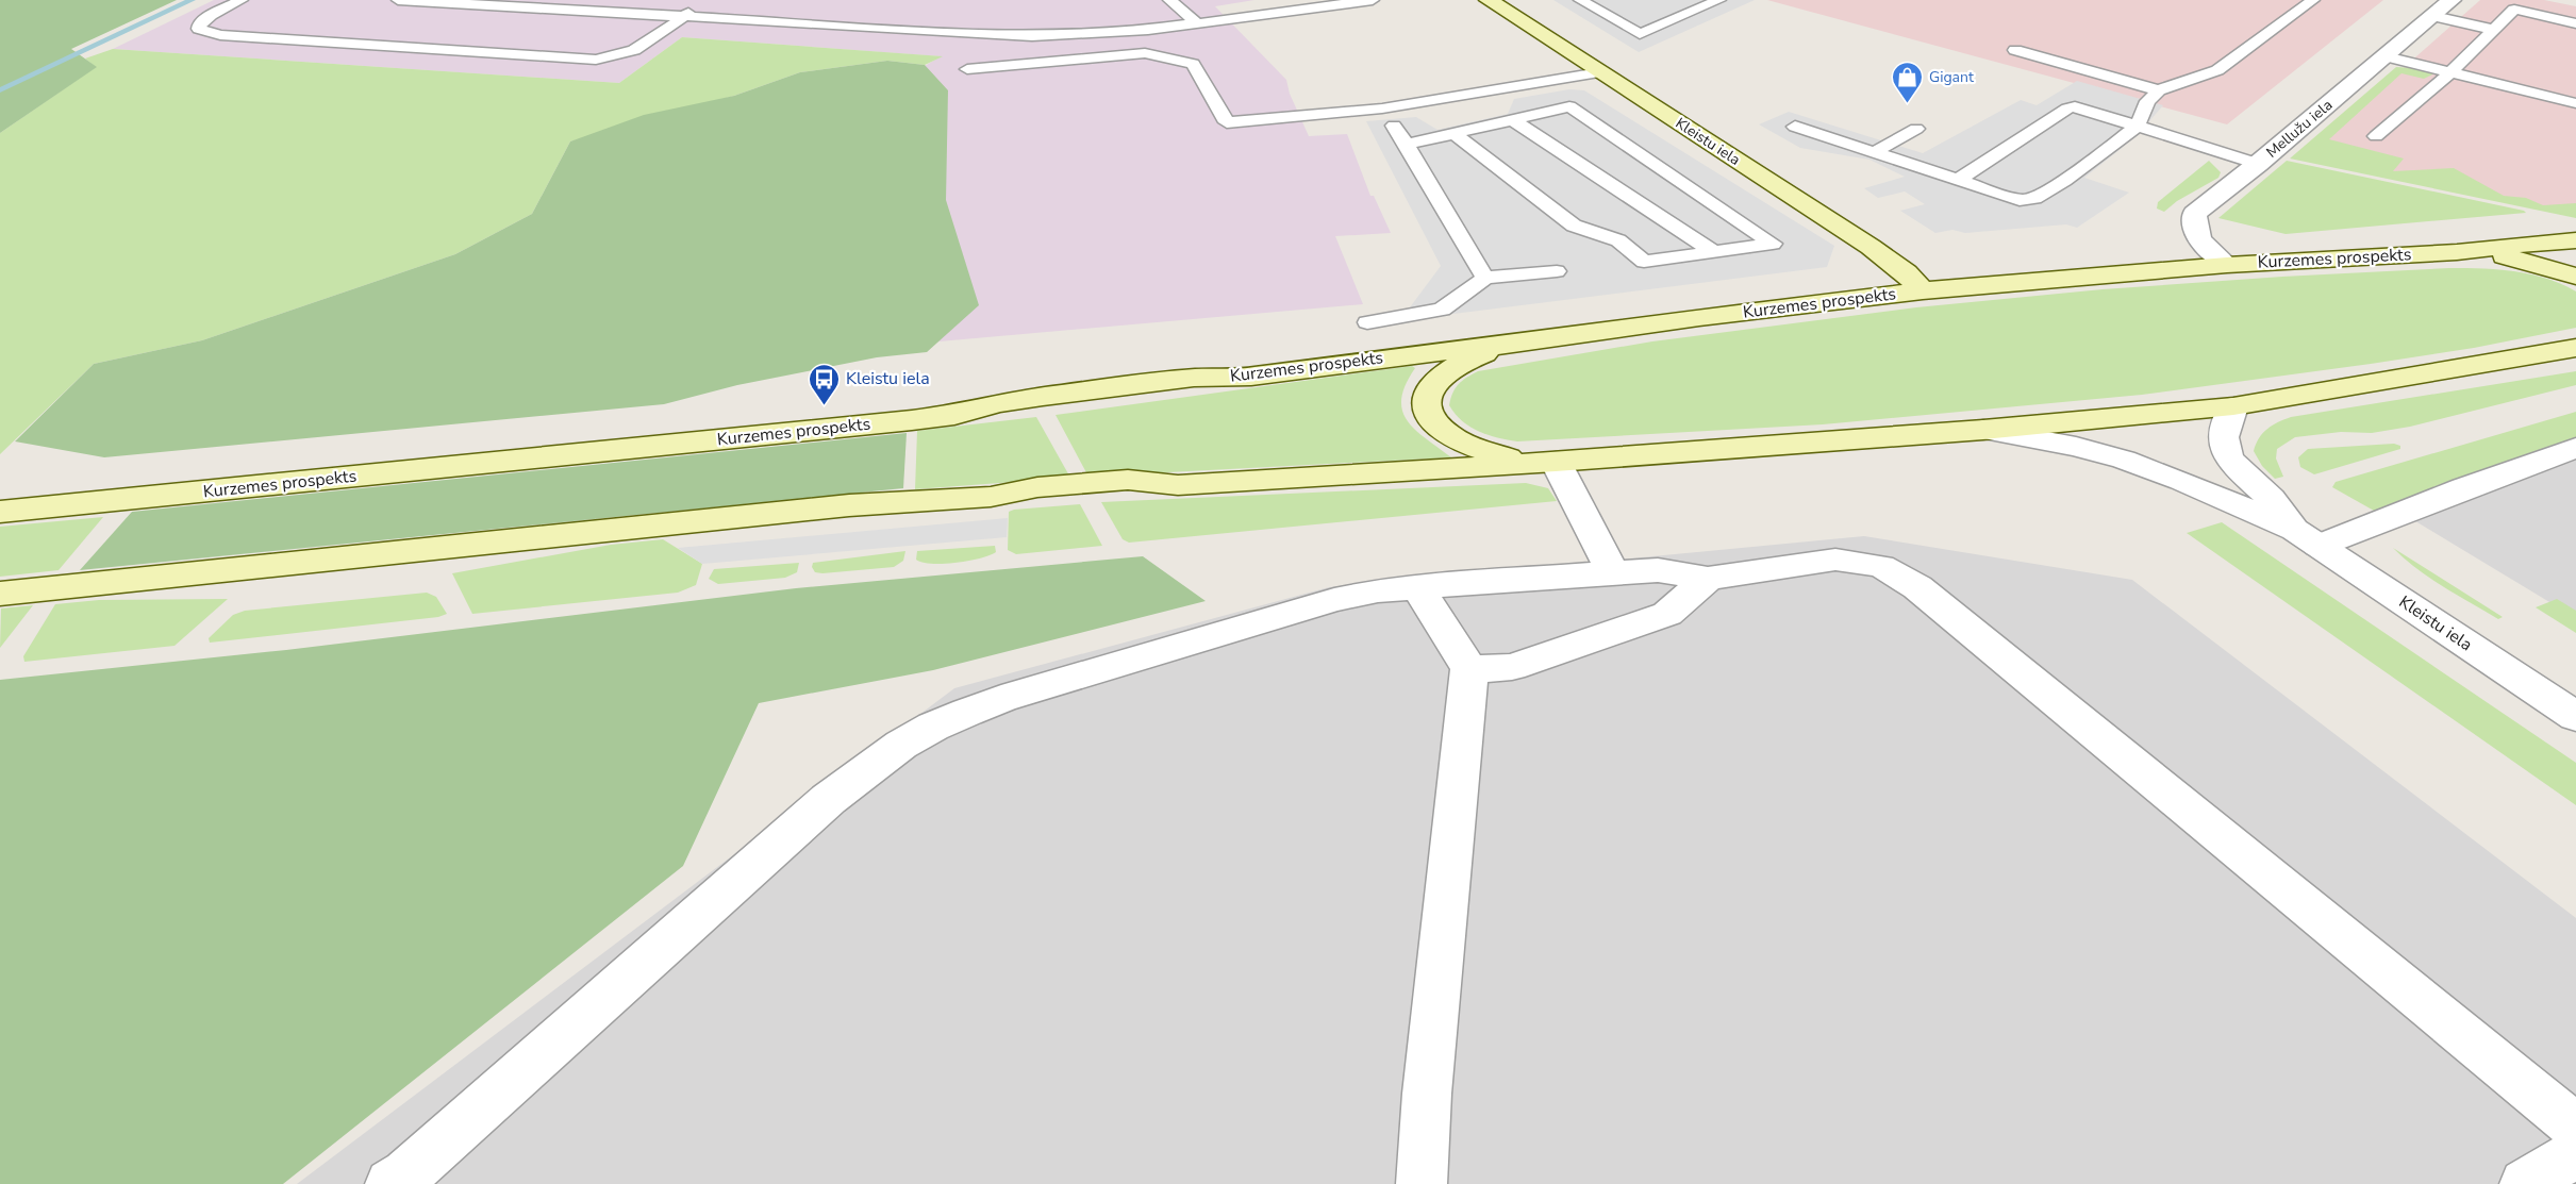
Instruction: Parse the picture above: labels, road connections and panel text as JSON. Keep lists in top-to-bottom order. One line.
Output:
{"streets":{"main road":["Kleistu iela","Kurzemes prospekts"],"street":["Mellužu iela"]},"crossings":[["Mellužu iela","Kurzemes prospekts"],["Kleistu iela","Kurzemes prospekts"]],"places":{"shop":["Gigant"],"bus stop":["Kleistu iela"]}}
